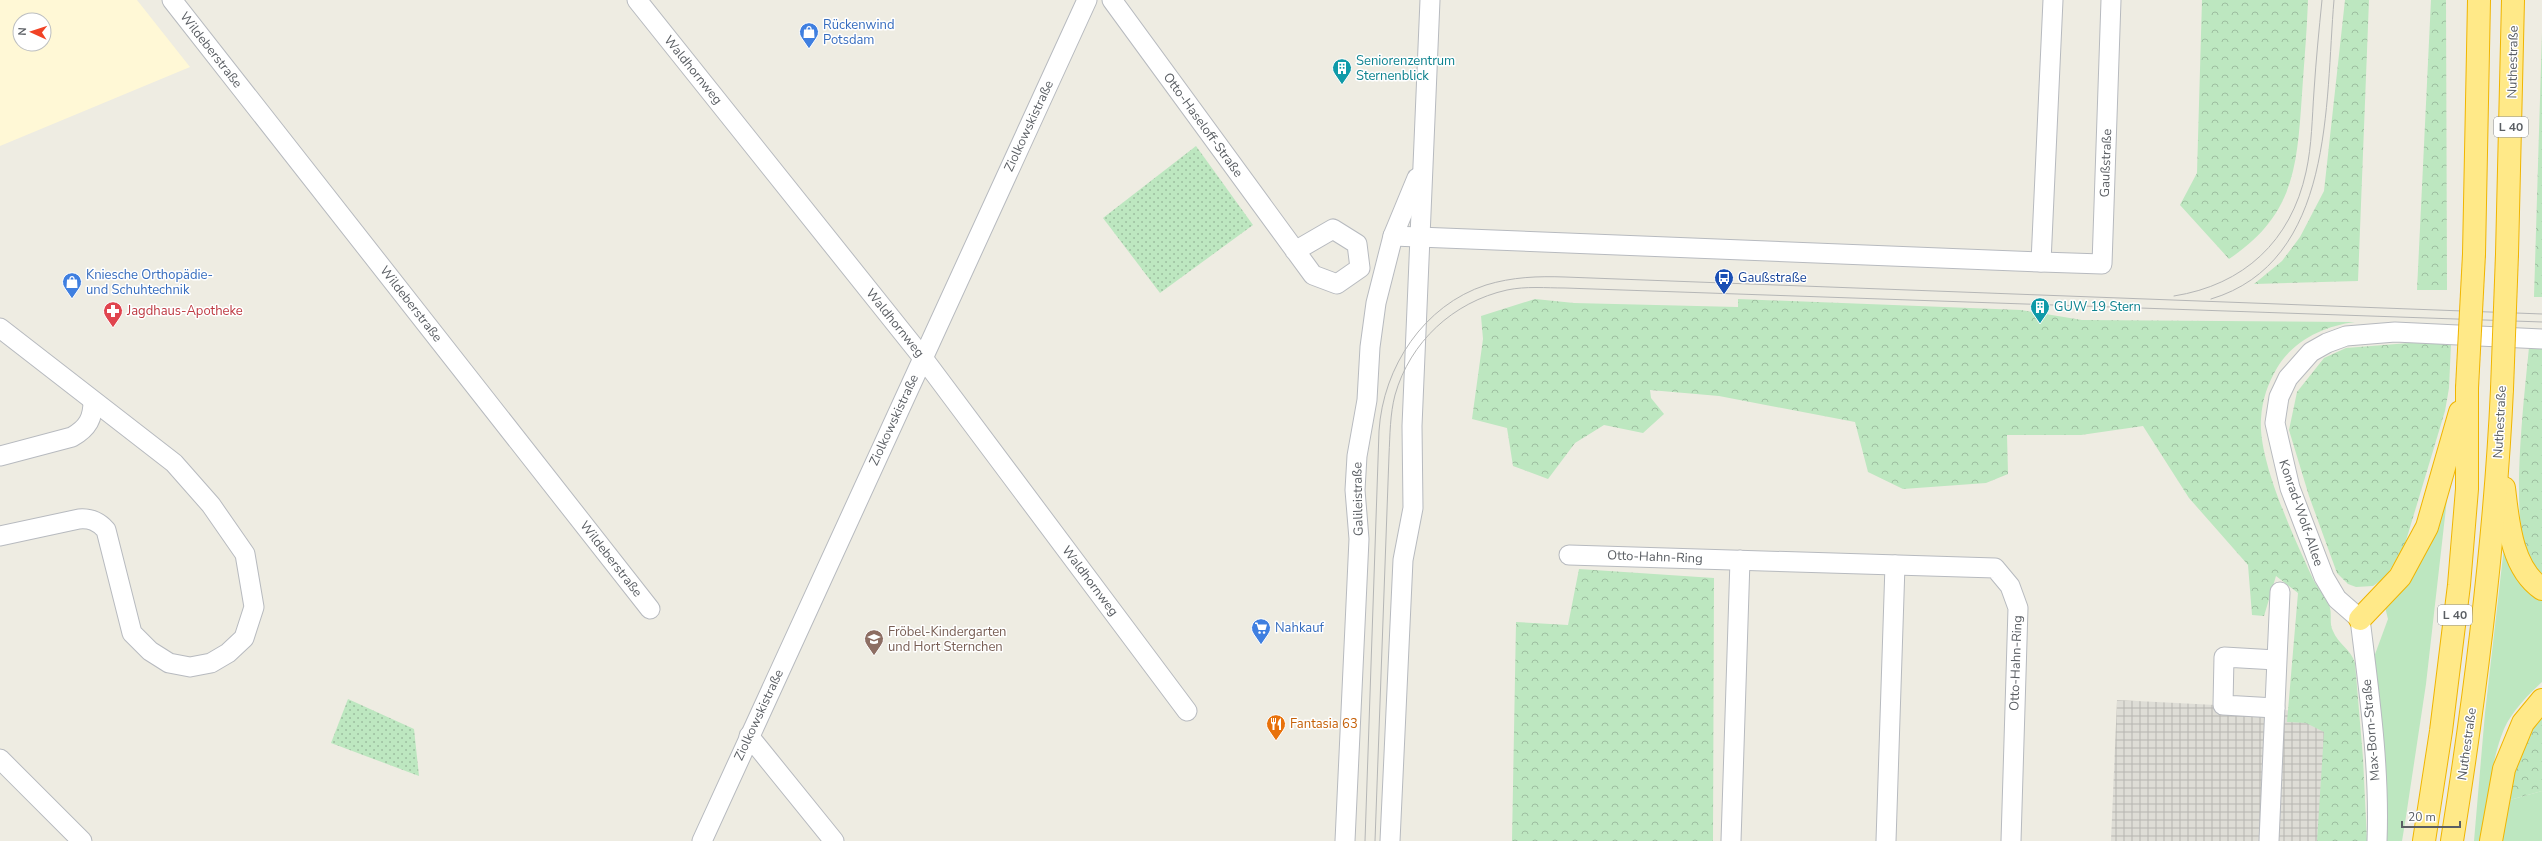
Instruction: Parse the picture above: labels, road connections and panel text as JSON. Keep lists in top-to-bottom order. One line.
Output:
{"streets":{"highway":["Nuthestraße","L 40"],"street":["Wildeberstraße","Waldhornweg","Otto-Haseloff-Straße","Ziolkowskistraße","Gaußstraße","Galileistraße","Konrad-Wolf-Allee","Otto-Hahn-Ring","Max-Born-Straße"]},"crossings":[["Waldhornweg","Ziolkowskistraße"],["Gaußstraße","Galileistraße"],["Konrad-Wolf-Allee","Max-Born-Straße"]],"places":{"shop":["Rückenwind Potsdam","Kniesche Orthopädie- und Schuhtechnik"],"building":["Seniorenzentrum Sternenblick","GUW 19 Stern"],"bus stop":["Gaußstraße"],"pharmacy":["Jagdhaus-Apotheke"],"supermarket":["Nahkauf"],"school or university":["Fröbel-Kindergarten und Hort Sternchen"],"restaurant":["Fantasia 63"]},"scale_bar":"20 m","north":"left"}
